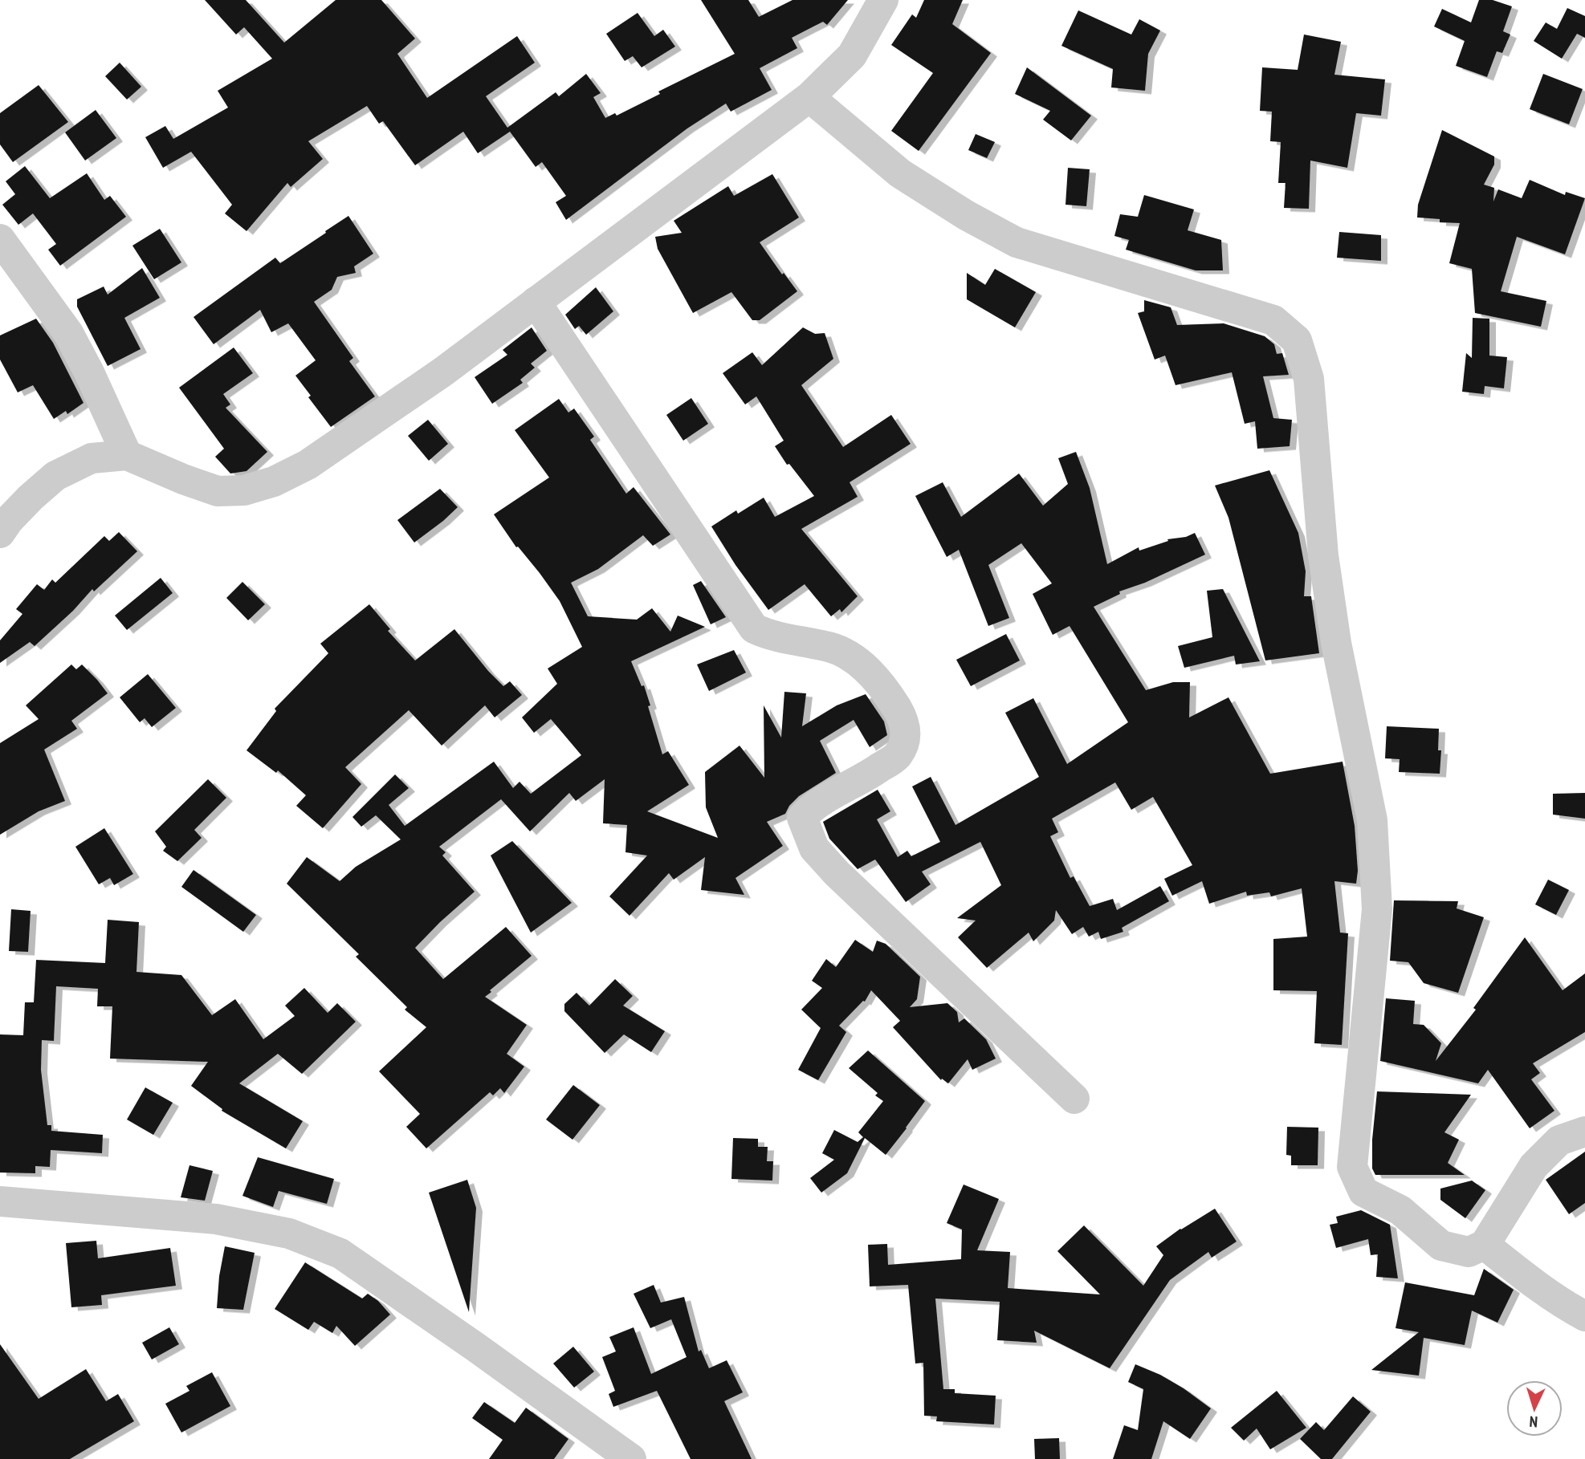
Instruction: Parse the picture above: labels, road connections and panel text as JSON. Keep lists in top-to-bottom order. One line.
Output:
{"north":"bottom"}
